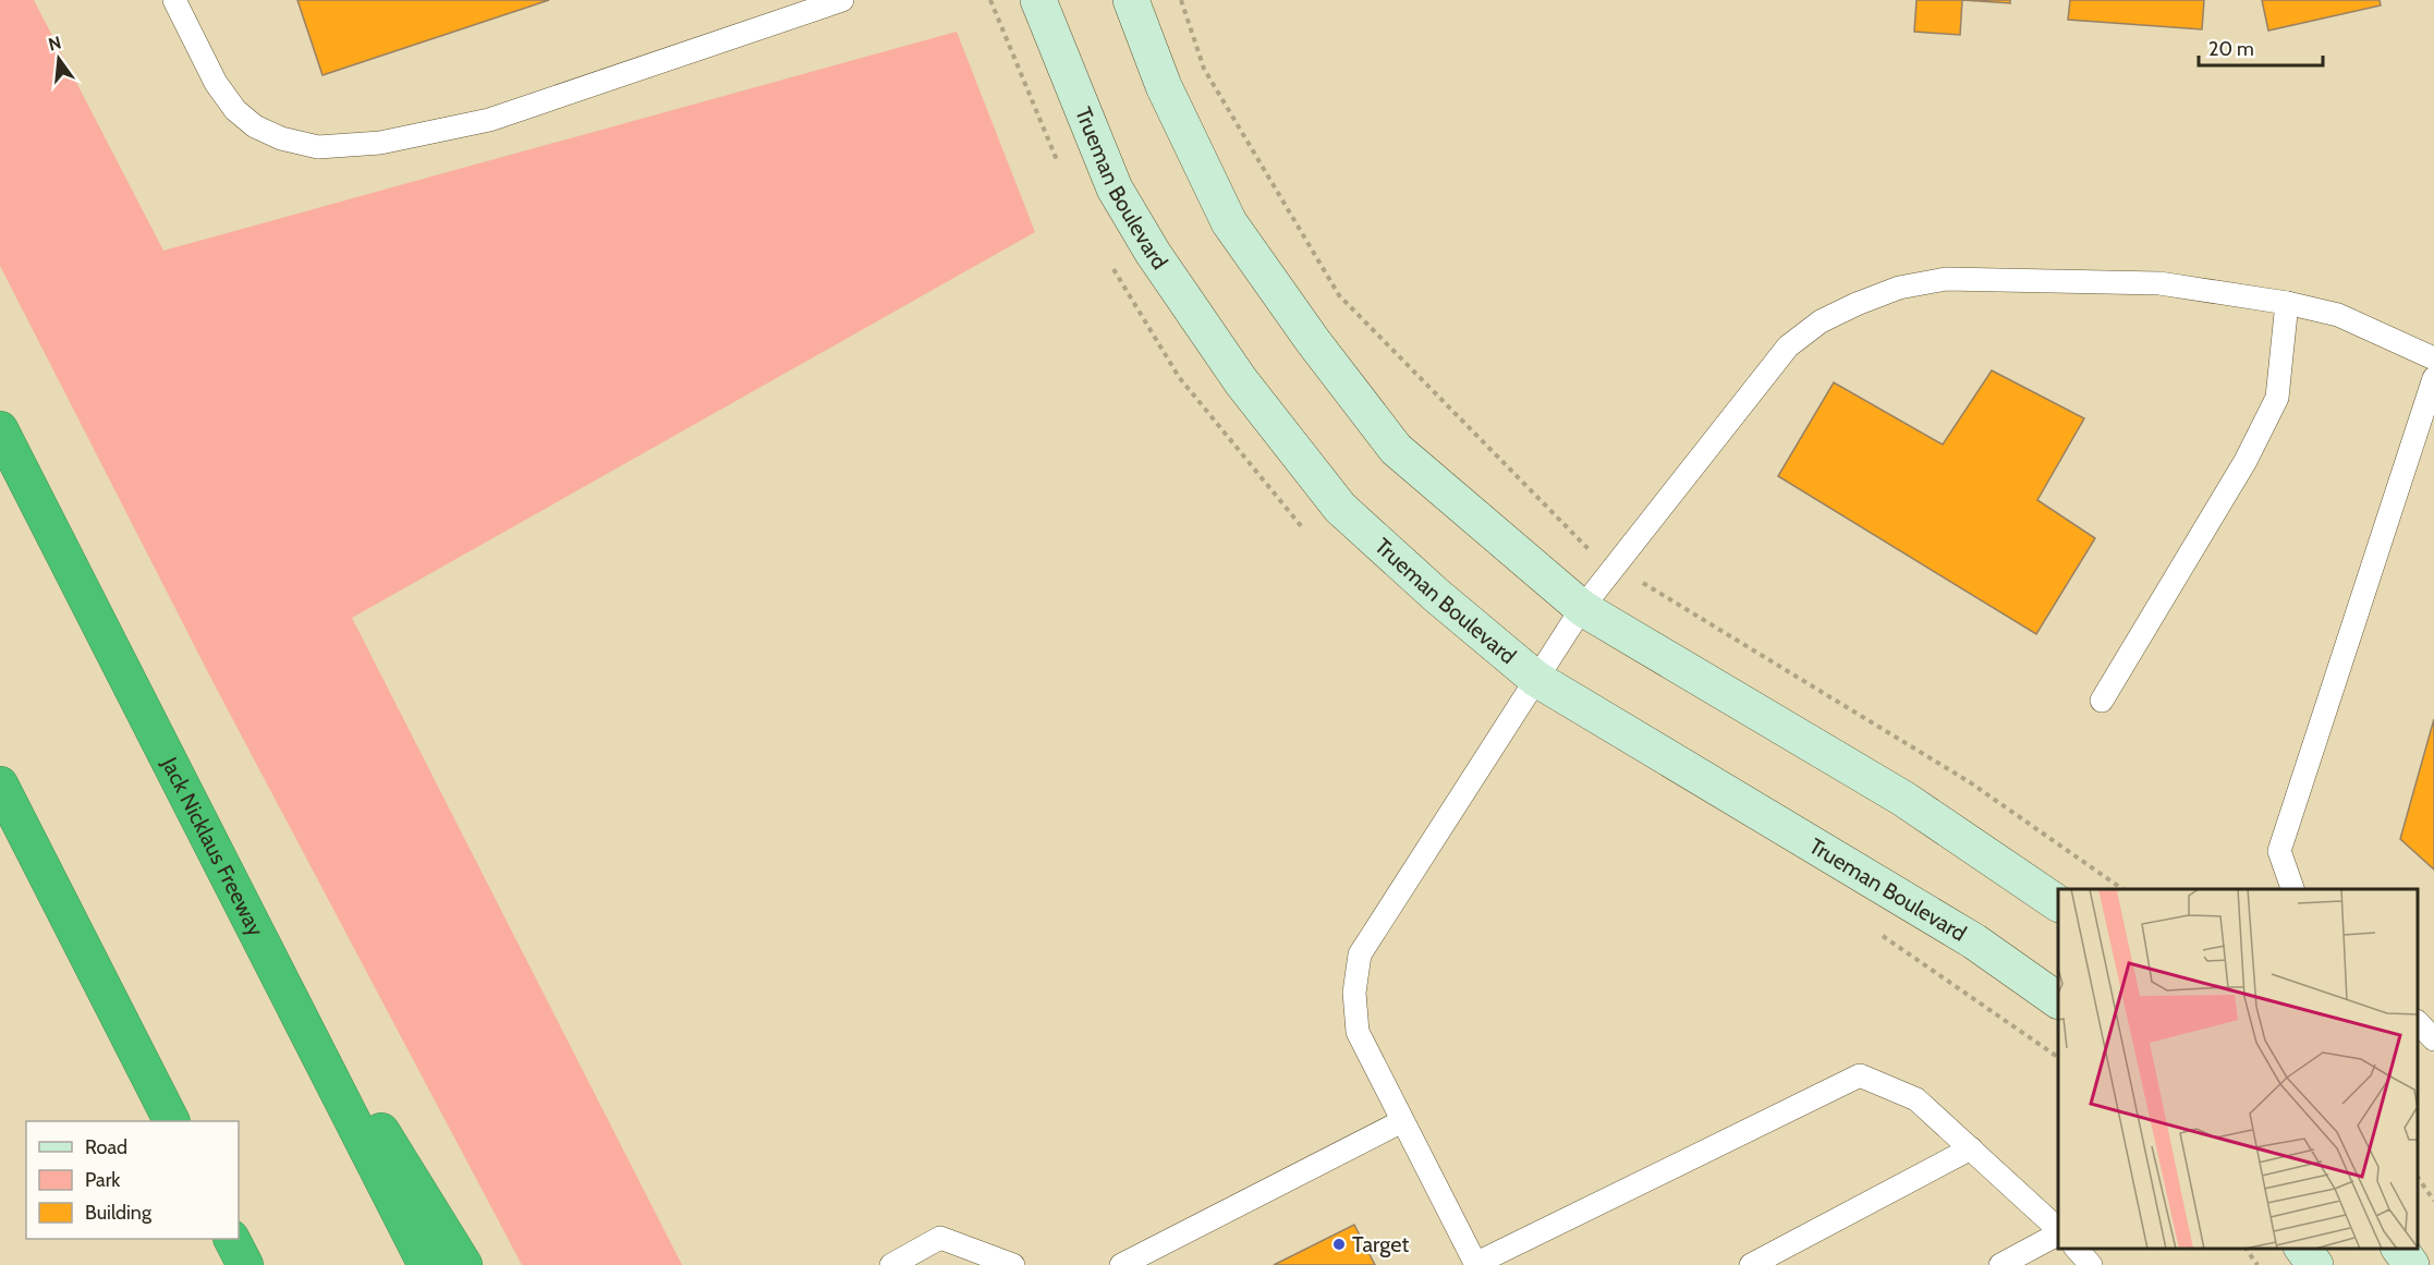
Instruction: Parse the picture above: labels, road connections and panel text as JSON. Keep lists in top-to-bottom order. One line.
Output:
{"streets":{"highway":["Jack Nicklaus Freeway"],"main road":["Trueman Boulevard"]},"places":["Target"],"legend":["Road","Park","Building"],"scale_bar":"20 m","north":"top"}
